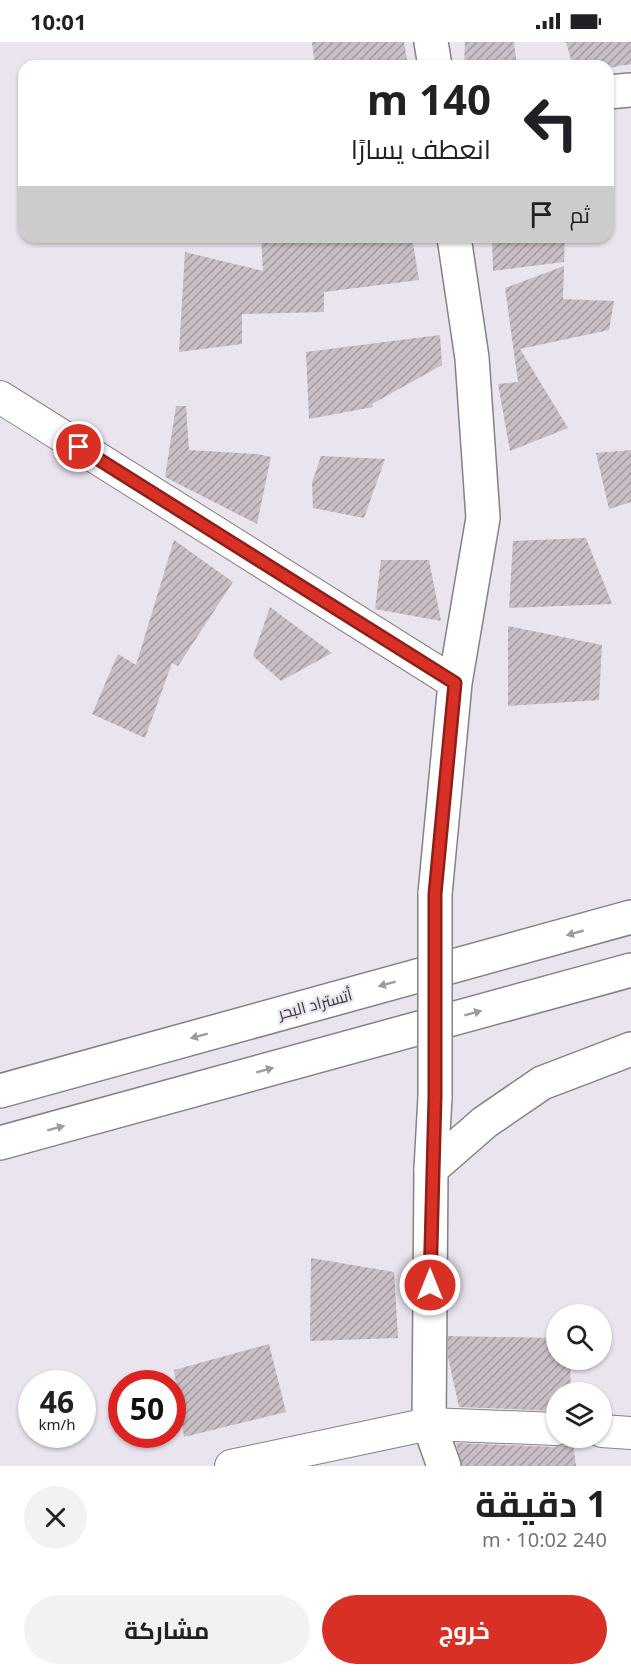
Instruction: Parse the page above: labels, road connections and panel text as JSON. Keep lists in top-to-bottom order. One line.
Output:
{"streets":{"main road":["أتستراد البحر"]},"page":{"status":"10:01","turn":["140 m","انعطف يسارًا"],"then":"ثم","speed":"46 km/h","limit":"50","heading":["1 دقيقة","240 m · 10:02"],"buttons":["خروج","مشاركة"]}}
